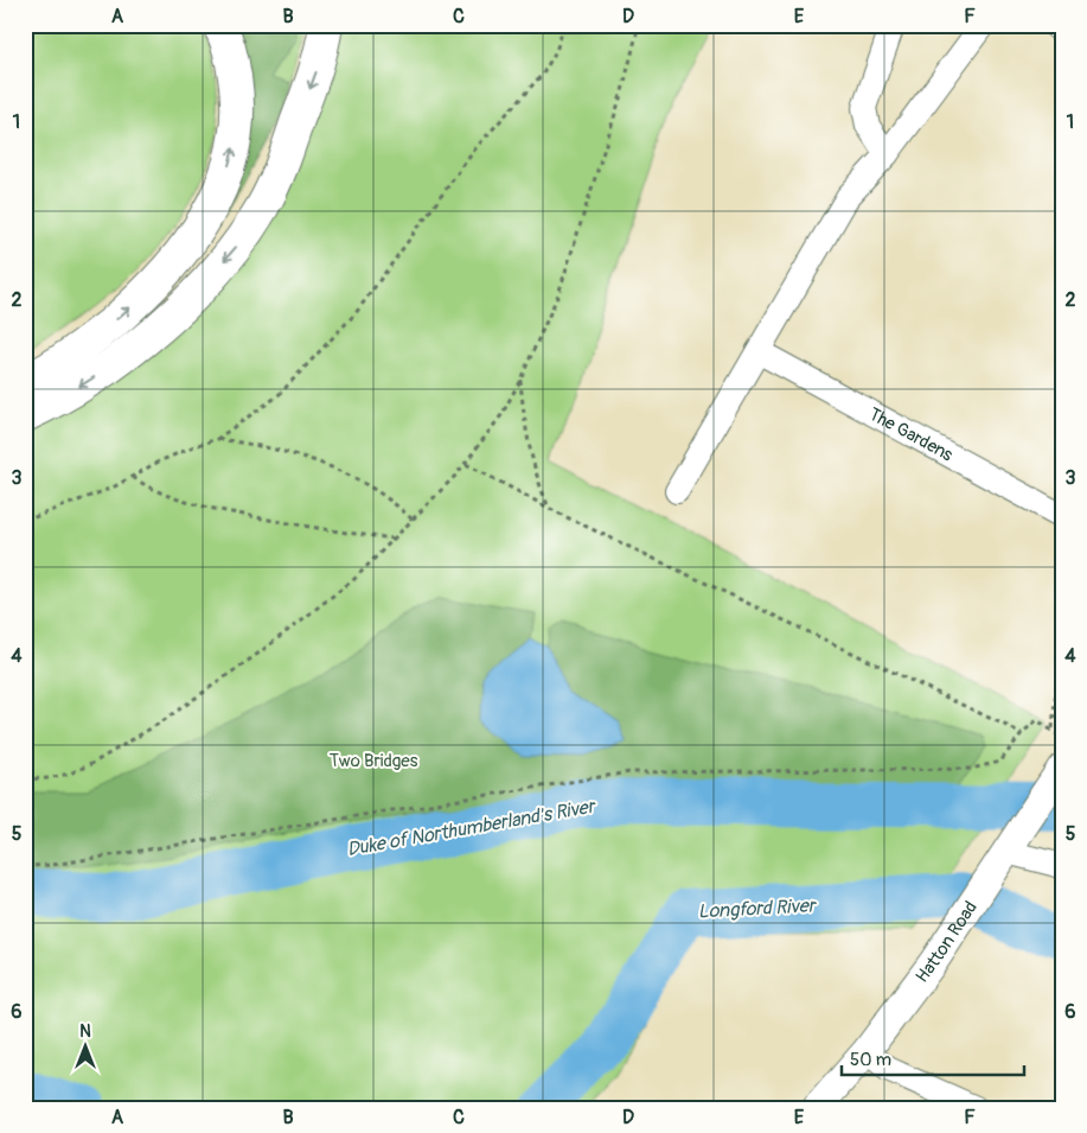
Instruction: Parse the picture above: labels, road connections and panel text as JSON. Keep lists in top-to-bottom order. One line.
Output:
{"streets":{"street":["The Gardens","Hatton Road"]},"water":["Duke of Northumberland's River","Longford River"],"parks":["Two Bridges"],"scale_bar":"50 m","north":"top","grid":{"columns":["A","B","C","D","E","F"],"rows":["1","2","3","4","5","6"]}}
